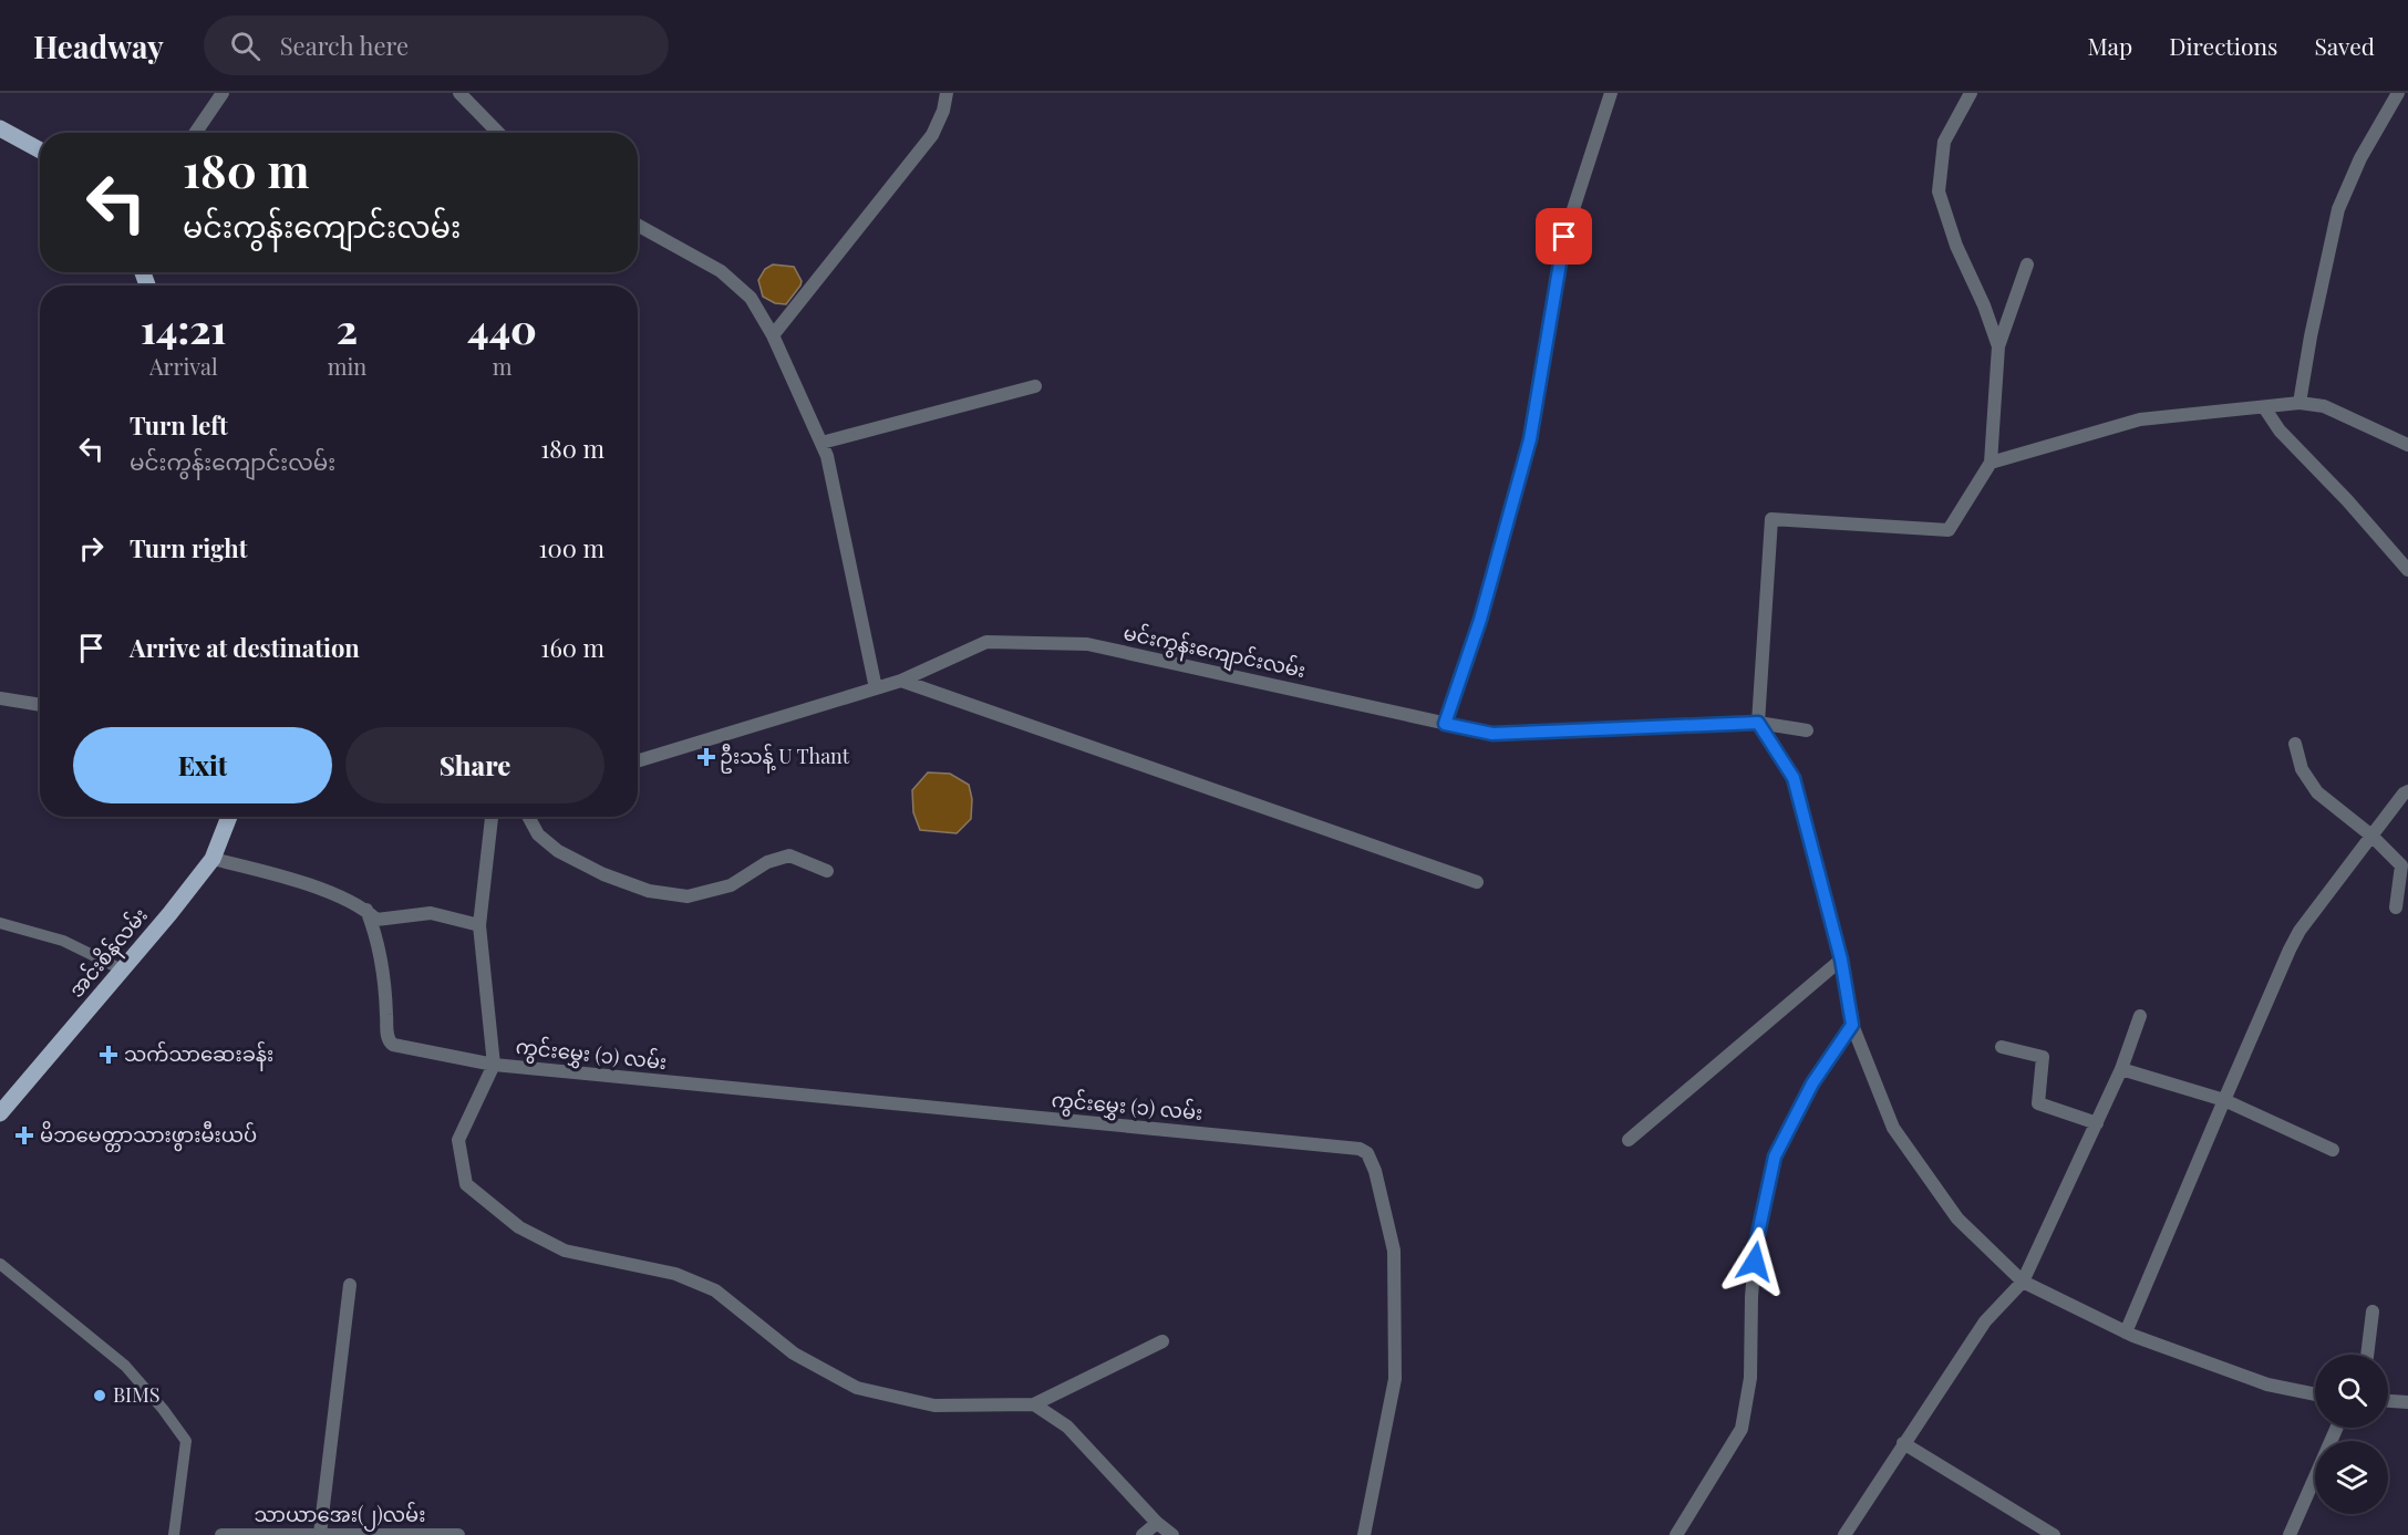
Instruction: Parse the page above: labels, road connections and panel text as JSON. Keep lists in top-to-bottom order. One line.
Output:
{"streets":{"main road":["အင်းစိန်လမ်း"],"street":["မင်းကွန်းကျောင်းလမ်း","ကွင်းမွှေး (၁) လမ်း","သာယာအေး(၂)လမ်း"]},"places":{"health":["ဦးသန့် U Thant","သက်သာဆေးခန်း","မိဘမေတ္တာသားဖွားမီးယပ်"],"other":["BIMS"]},"page":{"header":"Headway","search":"Search here","nav":["Map","Directions","Saved"],"turn":["180 m","မင်းကွန်းကျောင်းလမ်း"],"eta":["14:21","Arrival","2","min","440","m"],"list":[{"name":"Turn left","note":"မင်းကွန်းကျောင်းလမ်း","value":"180 m"},{"name":"Turn right","value":"100 m"},{"name":"Arrive at destination","value":"160 m"}],"buttons":["Exit","Share"]}}
